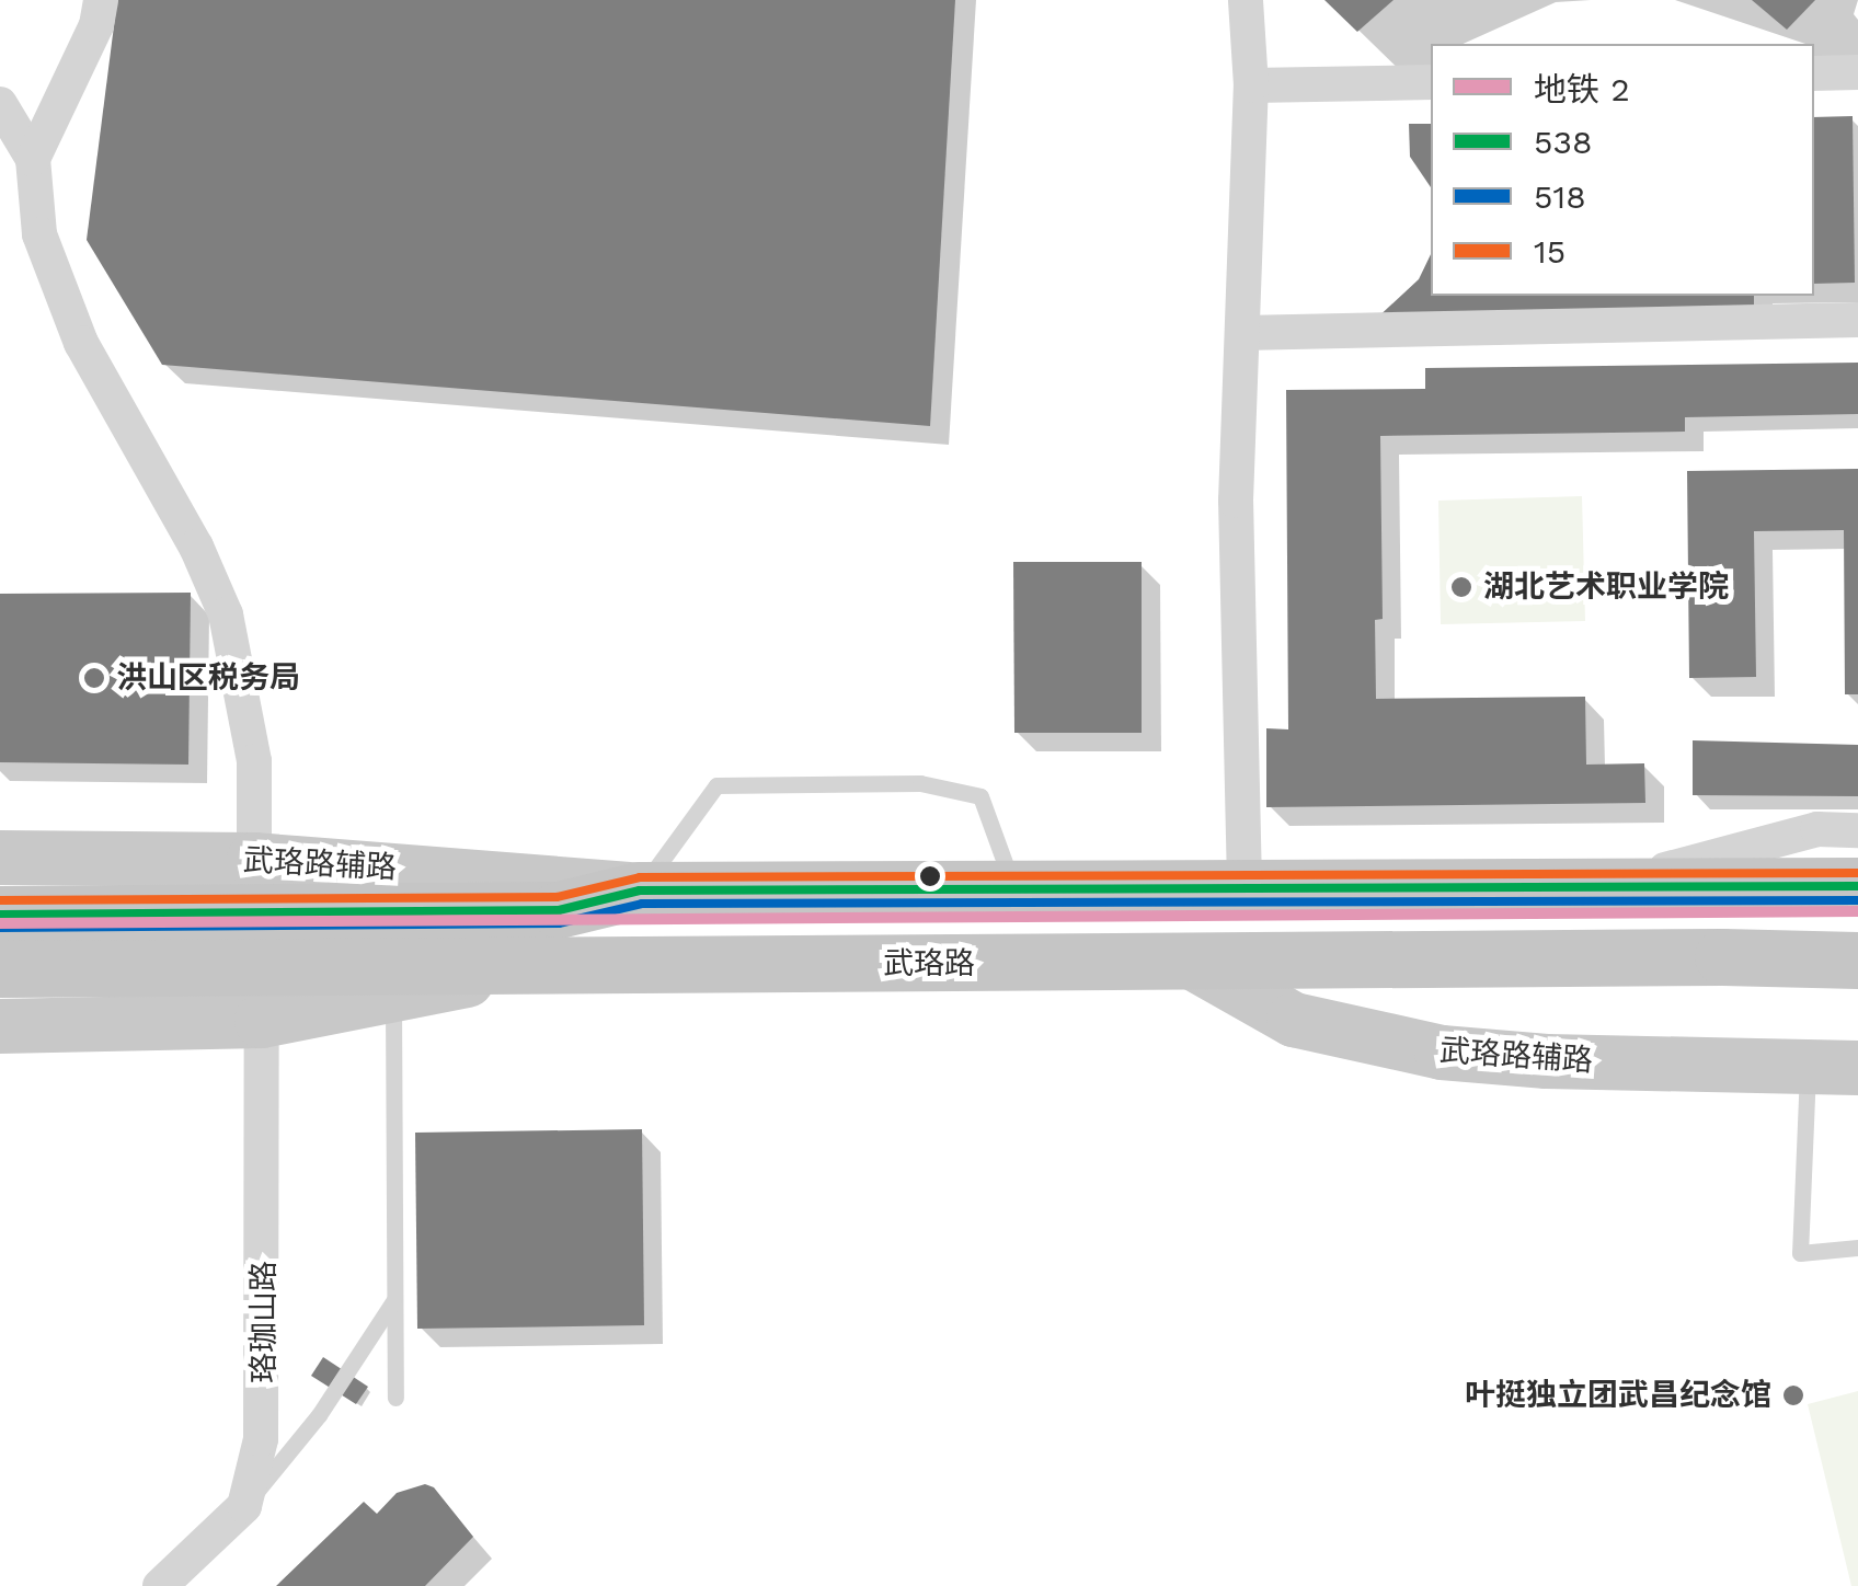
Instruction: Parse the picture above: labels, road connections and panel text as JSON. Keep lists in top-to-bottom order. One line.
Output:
{"streets":{"highway":["武珞路"],"main road":["武珞路辅路"],"street":["珞珈山路"]},"crossings":[["武珞路辅路","武珞路"]],"places":["湖北艺术职业学院","洪山区税务局","叶挺独立团武昌纪念馆"],"lines":["transit line 15","transit line 538","transit line 518","metro line 2"],"legend":["地铁 2","538","518","15"]}
